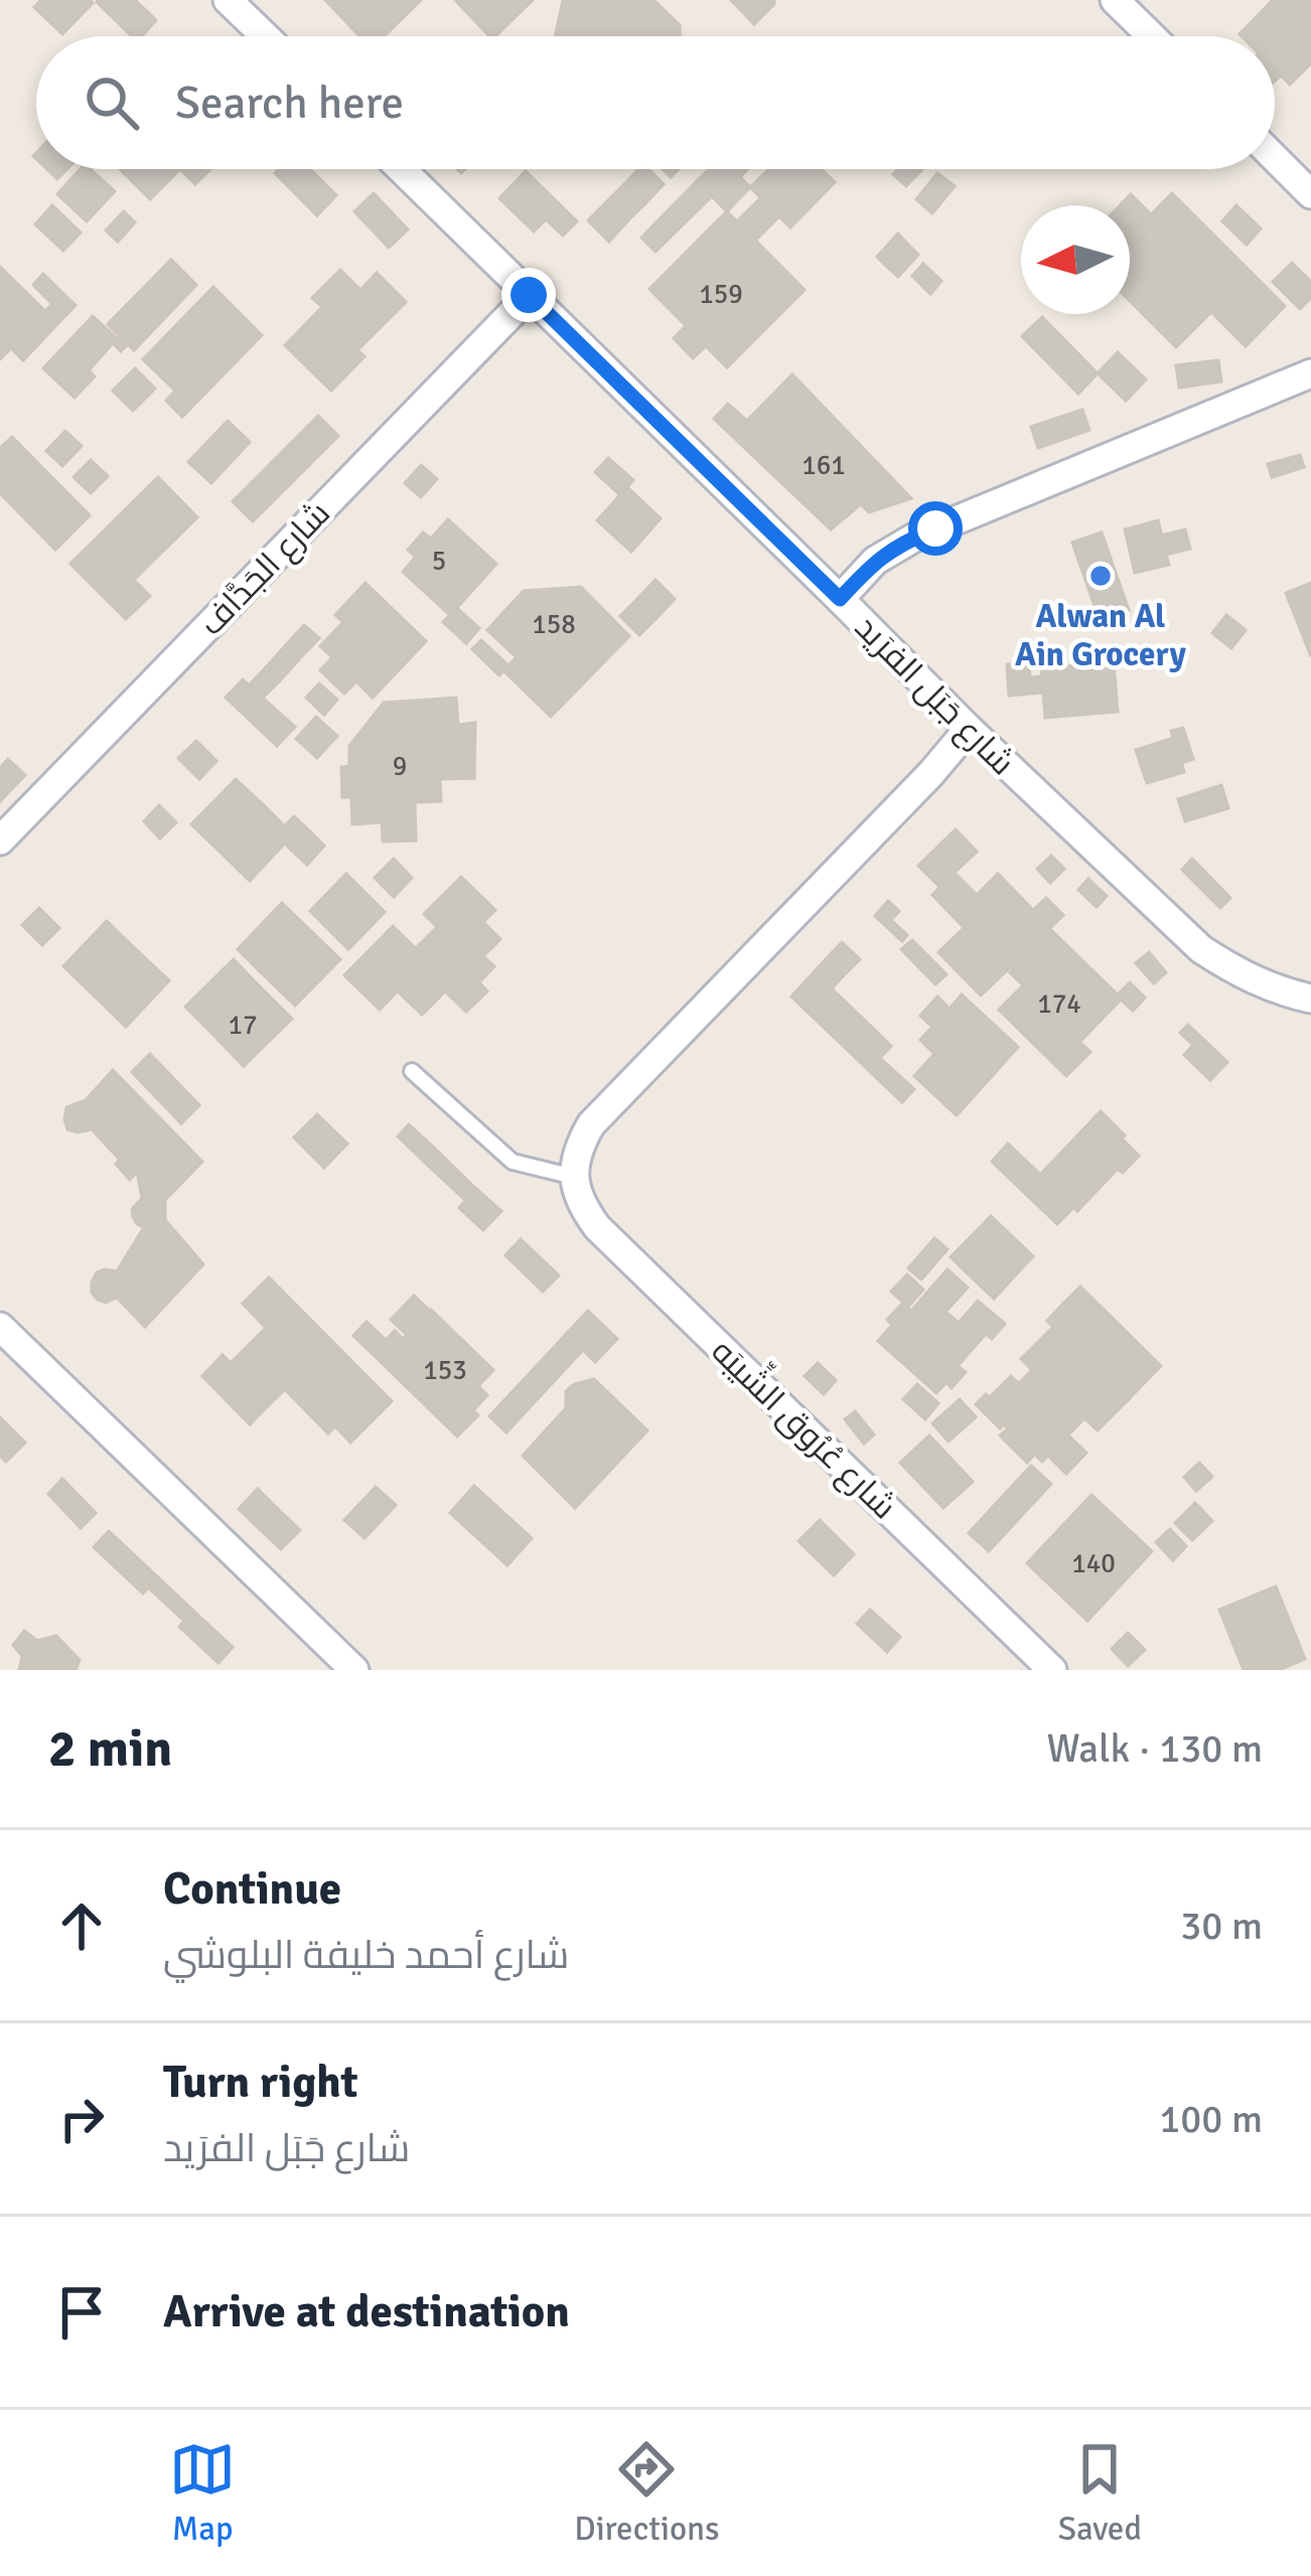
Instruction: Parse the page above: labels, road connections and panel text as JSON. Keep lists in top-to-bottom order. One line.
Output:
{"streets":{"street":["شارع الجَدَّاف","شارع جَبَل الفرَيد","شارع عُرُوق الشِّيبَه"]},"crossings":[["شارع الجَدَّاف","شارع جَبَل الفرَيد"]],"places":["Alwan Al Ain Grocery"],"house_numbers":["159","161","5","158","9","174","17","153","140"],"north":"left","page":{"search":"Search here","heading":["2 min","Walk · 130 m"],"list":[["Continue","شارع أحمد خليفة البلوشي","30 m"],["Turn right","شارع جَبَل الفرَيد","100 m"],"Arrive at destination"],"nav":["Map","Directions","Saved"]}}
